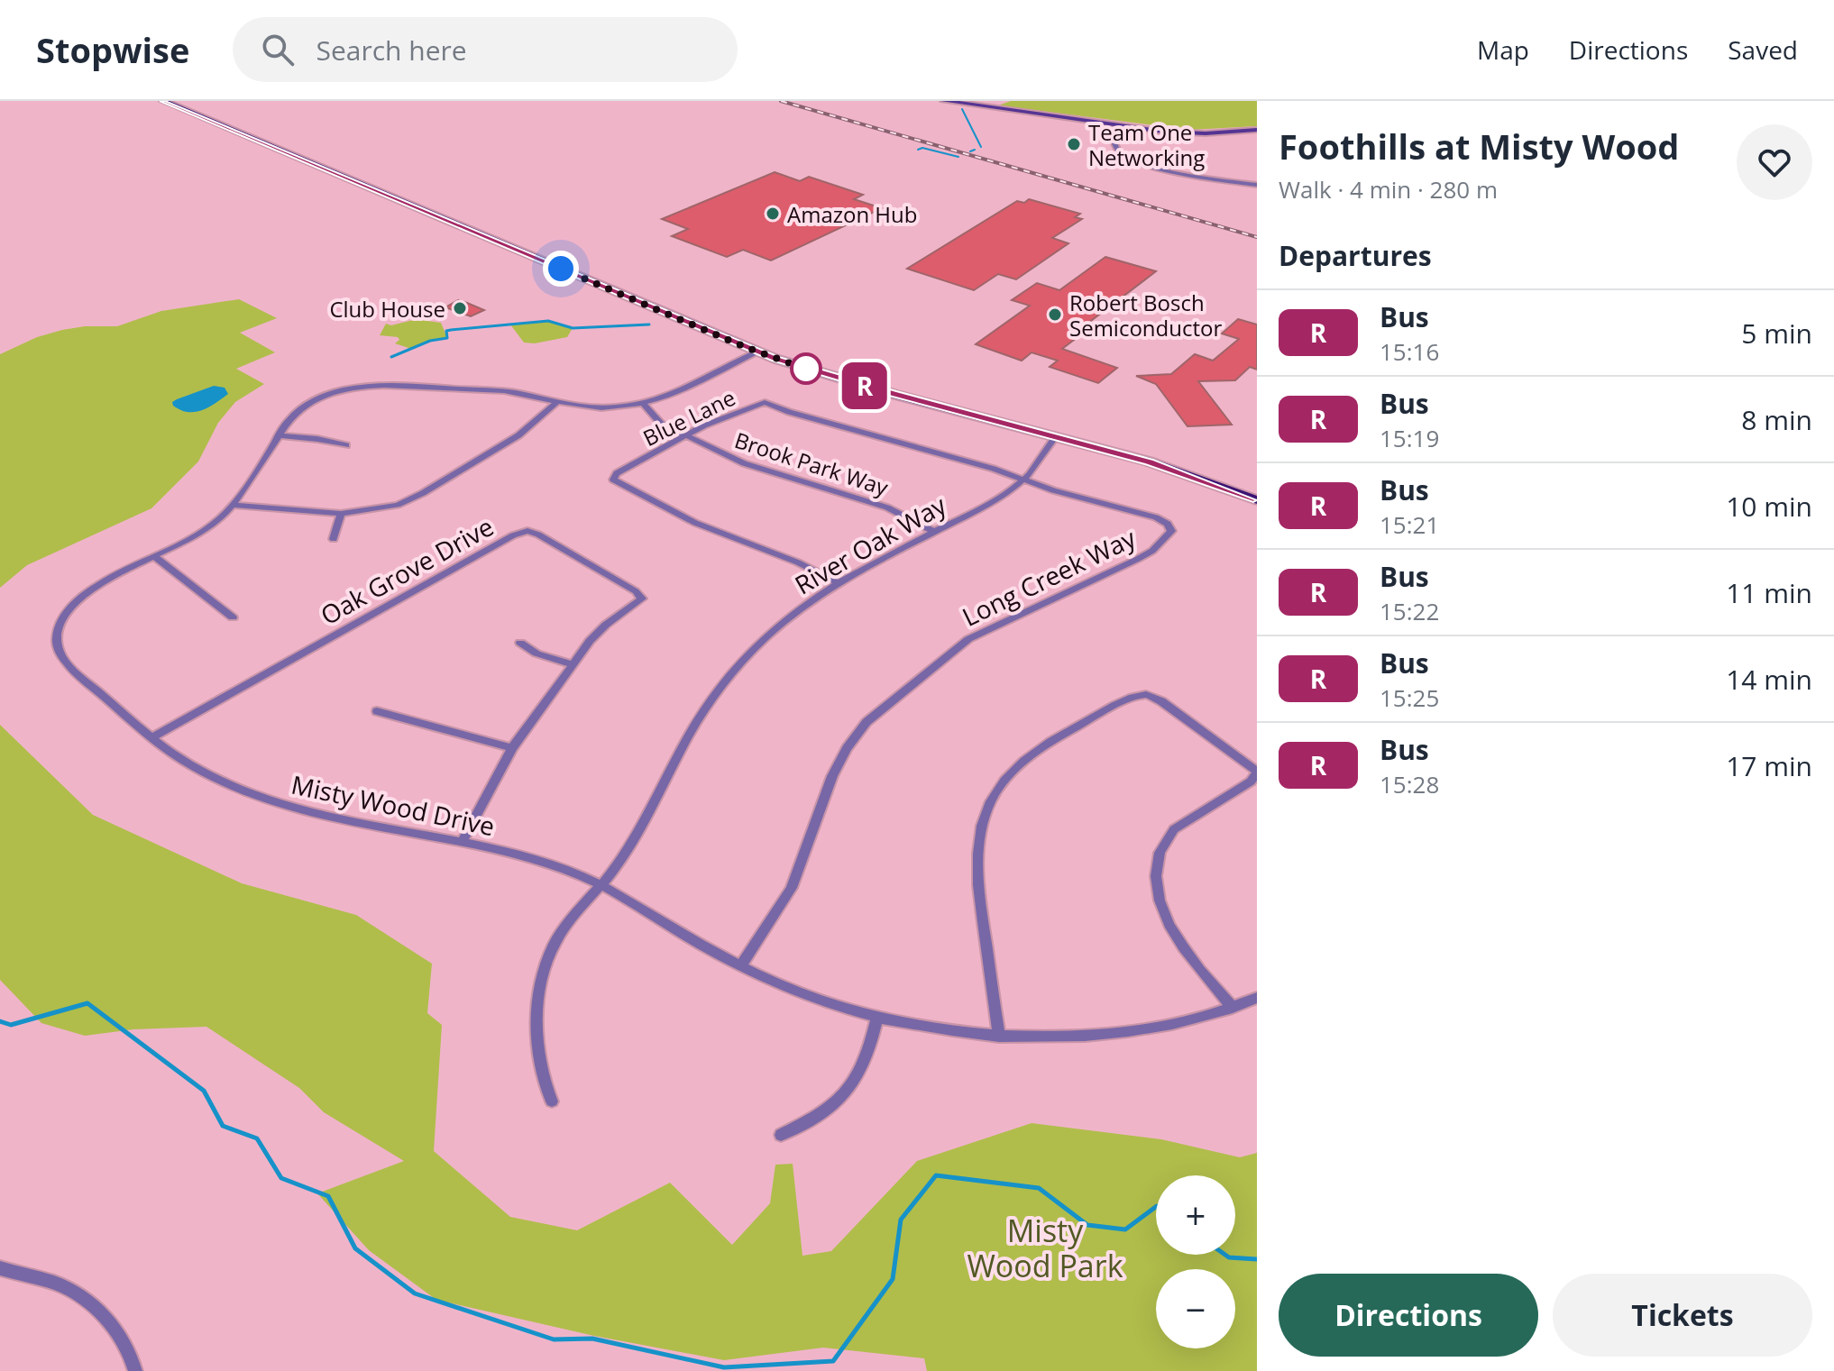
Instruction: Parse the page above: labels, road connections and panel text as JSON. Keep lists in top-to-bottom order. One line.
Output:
{"streets":{"street":["Blue Lane","Brook Park Way","River Oak Way","Oak Grove Drive","Long Creek Way","Misty Wood Drive"]},"crossings":[["Blue Lane","Brook Park Way"],["Blue Lane","River Oak Way"],["Blue Lane","Long Creek Way"],["Brook Park Way","River Oak Way"],["Brook Park Way","Misty Wood Drive"],["River Oak Way","Long Creek Way"],["River Oak Way","Misty Wood Drive"],["Oak Grove Drive","Misty Wood Drive"],["Long Creek Way","Misty Wood Drive"]],"parks":["Misty Wood Park"],"places":["Team One Networking","Amazon Hub","Club House","Robert Bosch Semiconductor"],"lines":["bus line R"],"page":{"header":"Stopwise","search":"Search here","nav":["Map","Directions","Saved"],"on_map":"R","heading":[["Foothills at Misty Wood","Walk · 4 min · 280 m"],"Departures"],"list":[{"mark":"R","name":"Bus","note":"15:16","value":"5 min"},{"mark":"R","name":"Bus","note":"15:19","value":"8 min"},{"mark":"R","name":"Bus","note":"15:21","value":"10 min"},{"mark":"R","name":"Bus","note":"15:22","value":"11 min"},{"mark":"R","name":"Bus","note":"15:25","value":"14 min"},{"mark":"R","name":"Bus","note":"15:28","value":"17 min"}],"map_buttons":["+","−"],"buttons":["Directions","Tickets"]}}
